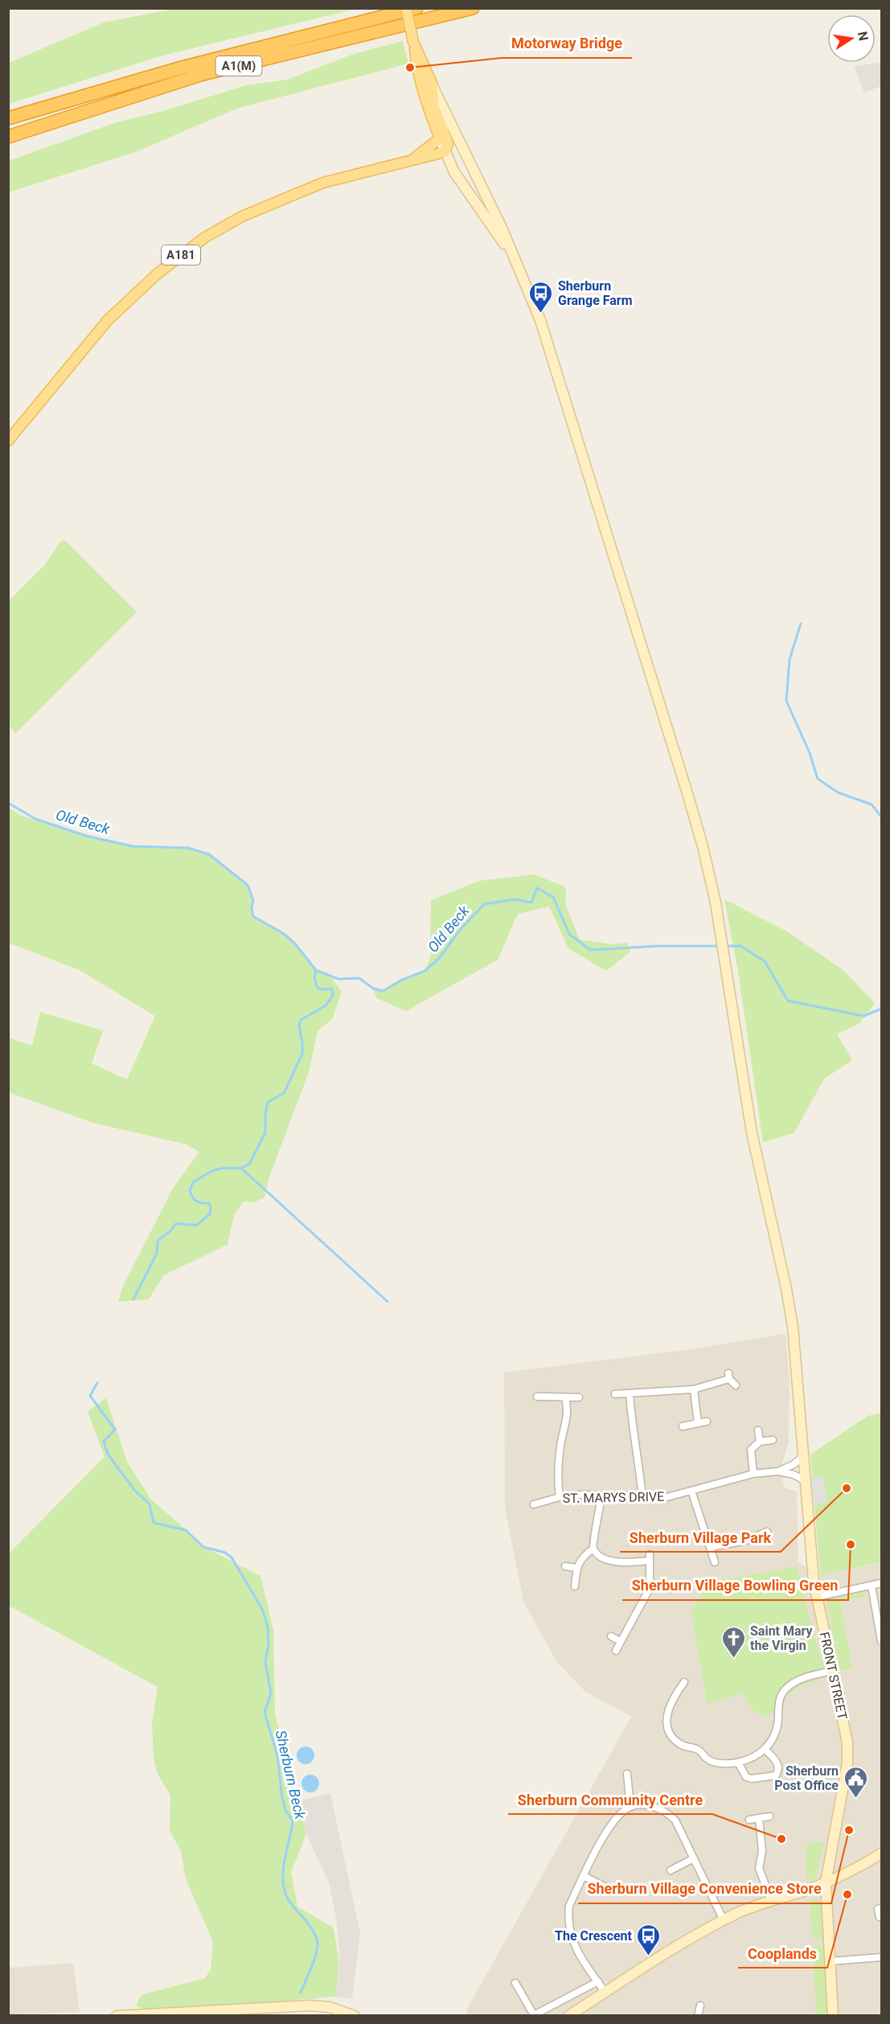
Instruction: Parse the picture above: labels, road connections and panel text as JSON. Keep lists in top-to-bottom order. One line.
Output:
{"streets":{"highway":["A1(M)"],"main road":["A181","FRONT STREET"],"street":["ST. MARYS DRIVE"]},"crossings":[["ST. MARYS DRIVE","FRONT STREET"]],"water":["Old Beck","Sherburn Beck"],"places":{"other":["Motorway Bridge","Sherburn Village Park","Sherburn Village Bowling Green","Sherburn Village Convenience Store","Sherburn Community Centre","Cooplands"],"bus stop":["Sherburn Grange Farm","The Crescent"],"church":["Saint Mary the Virgin"],"public building":["Sherburn Post Office"]},"north":"right"}
